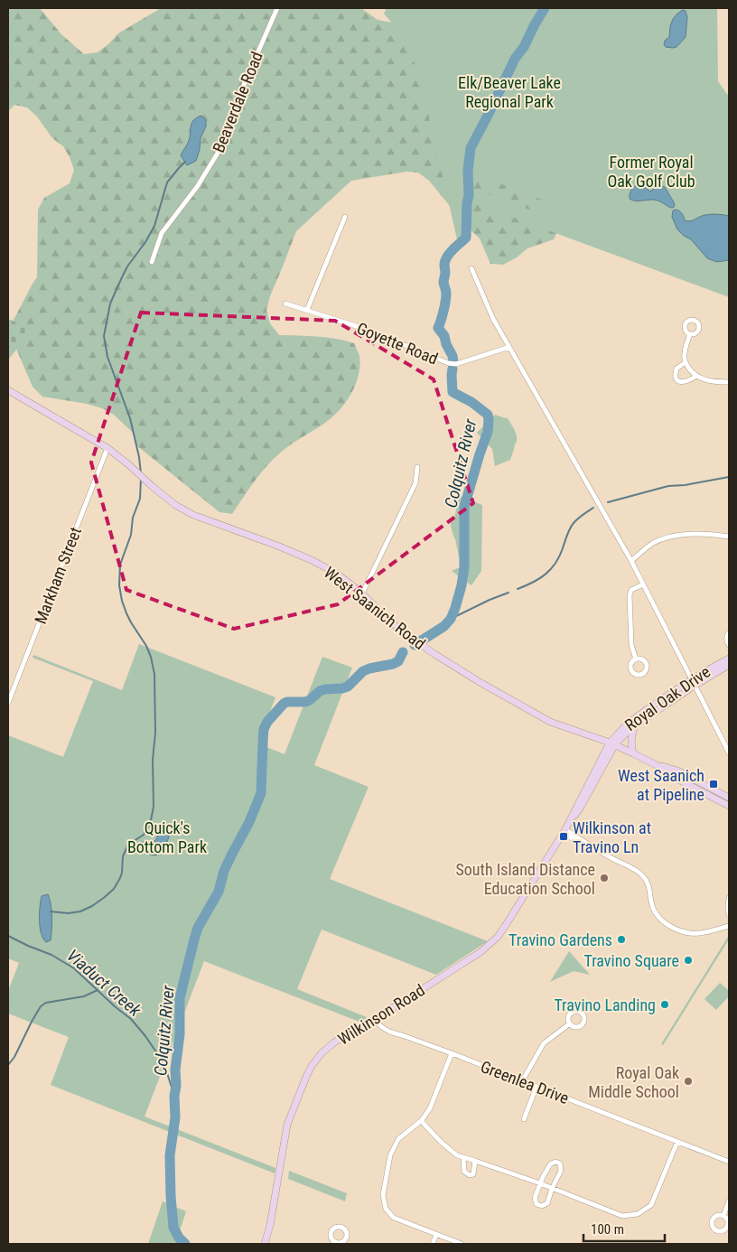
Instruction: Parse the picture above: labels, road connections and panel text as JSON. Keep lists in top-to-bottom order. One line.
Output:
{"streets":{"main road":["West Saanich Road","Royal Oak Drive","Wilkinson Road"],"street":["Beaverdale Road","Goyette Road","Markham Street","Greenlea Drive"]},"crossings":[["Markham Street","West Saanich Road"],["West Saanich Road","Royal Oak Drive"],["West Saanich Road","Wilkinson Road"],["Royal Oak Drive","Wilkinson Road"],["Wilkinson Road","Greenlea Drive"]],"water":["Colquitz River","Viaduct Creek"],"parks":["Elk/Beaver Lake Regional Park","Former Royal Oak Golf Club","Quick's Bottom Park"],"places":{"transit":["West Saanich at Pipeline","Wilkinson at Travino Ln"],"other":["South Island Distance Education School","Travino Gardens","Travino Square","Travino Landing","Royal Oak Middle School"]},"scale_bar":"100 m"}
